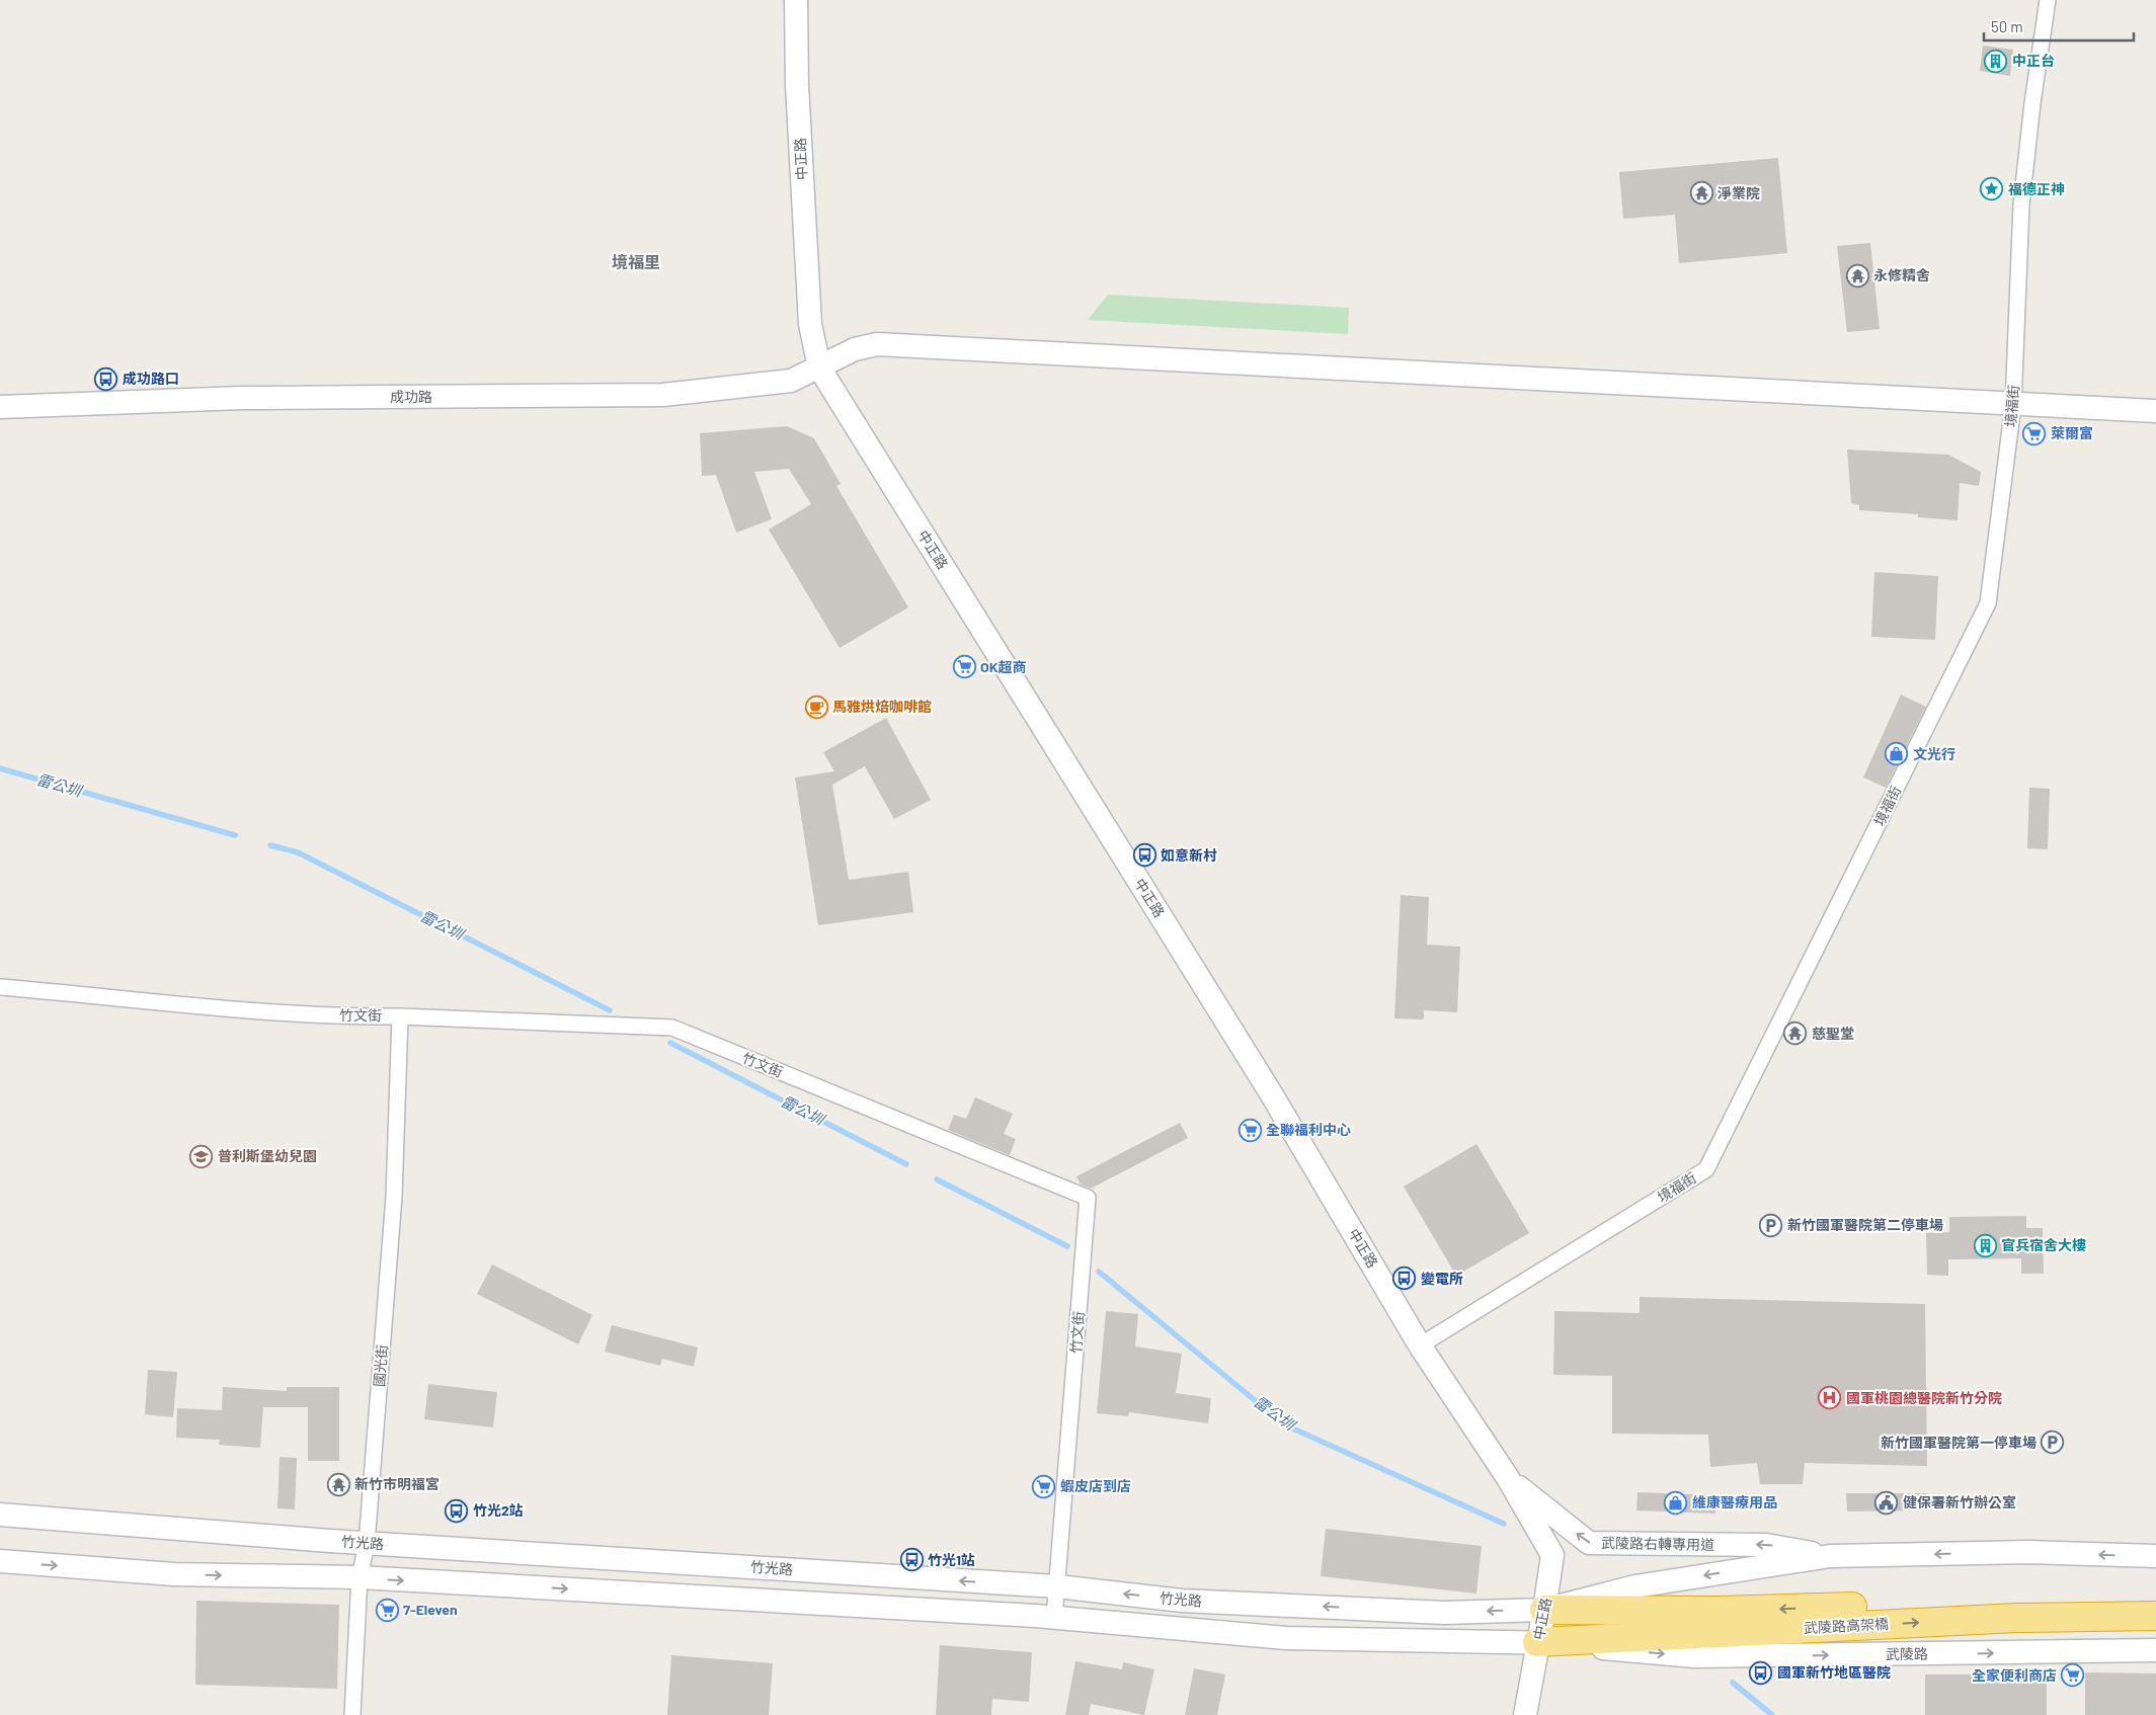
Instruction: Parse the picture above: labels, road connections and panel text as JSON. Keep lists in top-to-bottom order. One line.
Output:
{"streets":{"highway":["武陵路高架橋"],"street":["中正路","成功路","境福街","竹文街","國光街","竹光路","武陵路右轉專用道","武陵路"]},"crossings":[["中正路","成功路"],["中正路","境福街"],["中正路","竹光路"],["中正路","武陵路右轉專用道"],["中正路","武陵路高架橋"],["中正路","武陵路"],["成功路","境福街"],["竹文街","國光街"],["竹文街","竹光路"],["國光街","竹光路"],["竹光路","武陵路高架橋"],["竹光路","武陵路"],["武陵路高架橋","武陵路"]],"districts":["境福里"],"water":["雷公圳"],"places":{"building":["中正台","官兵宿舍大樓"],"place":["福德正神"],"temple":["淨業院","永修精舍","慈聖堂","新竹市明福宮"],"bus stop":["成功路口","如意新村","變電所","竹光2站","竹光1站","國軍新竹地區醫院"],"supermarket":["萊爾富","OK超商","全聯福利中心","蝦皮店到店","7-Eleven","全家便利商店"],"cafe":["馬雅烘焙咖啡館"],"shop":["文光行","維康醫療用品"],"school or university":["普利斯堡幼兒園"],"parking":["新竹國軍醫院第二停車場","新竹國軍醫院第一停車場"],"hospital":["國軍桃園總醫院新竹分院"],"public building":["健保署新竹辦公室"]},"scale_bar":"50 m"}
